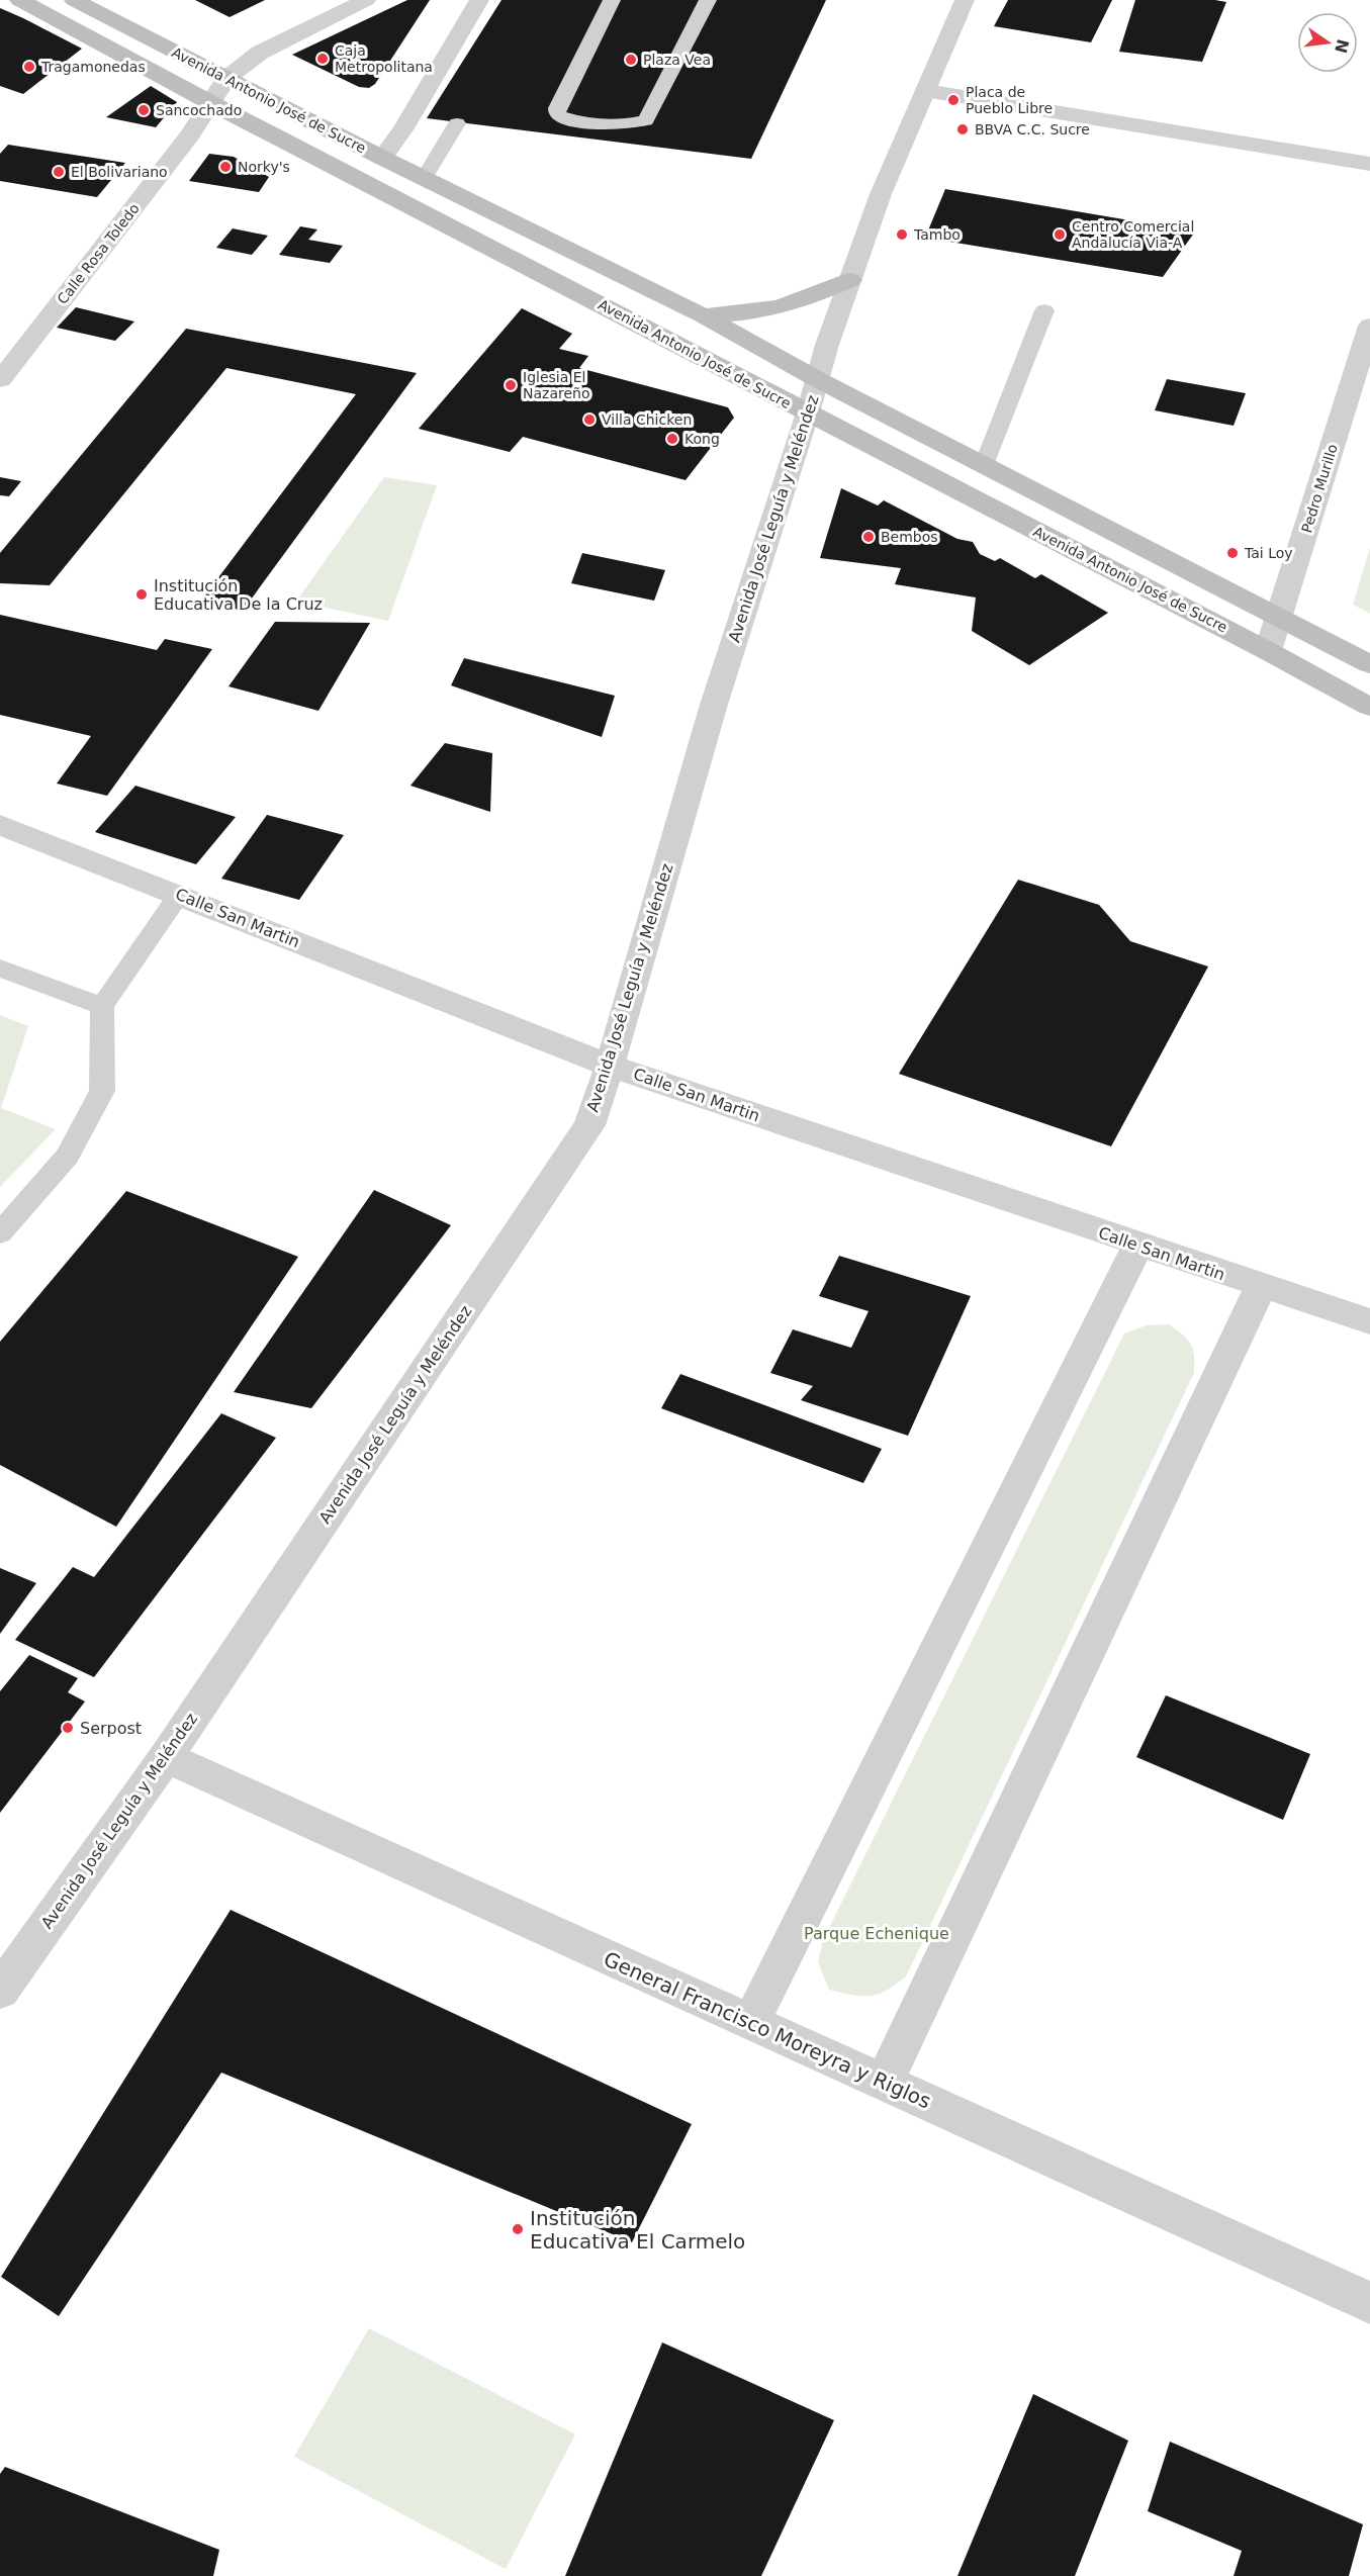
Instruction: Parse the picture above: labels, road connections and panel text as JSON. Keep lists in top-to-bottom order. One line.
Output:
{"streets":{"main road":["Avenida Antonio José de Sucre"],"street":["Calle Rosa Toledo","Pedro Murillo","Avenida José Leguía y Meléndez","Calle San Martin","General Francisco Moreyra y Riglos"]},"crossings":[["Avenida Antonio José de Sucre","Calle Rosa Toledo"],["Avenida Antonio José de Sucre","Pedro Murillo"],["Avenida Antonio José de Sucre","Avenida José Leguía y Meléndez"],["Avenida José Leguía y Meléndez","Calle San Martin"],["Avenida José Leguía y Meléndez","General Francisco Moreyra y Riglos"]],"parks":["Parque Echenique"],"places":["Caja Metropolitana","Plaza Vea","Tragamonedas","Placa de Pueblo Libre","Sancochado","BBVA C.C. Sucre","Norky's","El Bolivariano","Tambo","Centro Comercial Andalucía Via-A","Iglesia El Nazareño","Villa Chicken","Kong","Bembos","Tai Loy","Institución Educativa De la Cruz","Serpost","Institución Educativa El Carmelo"],"north":"right"}
